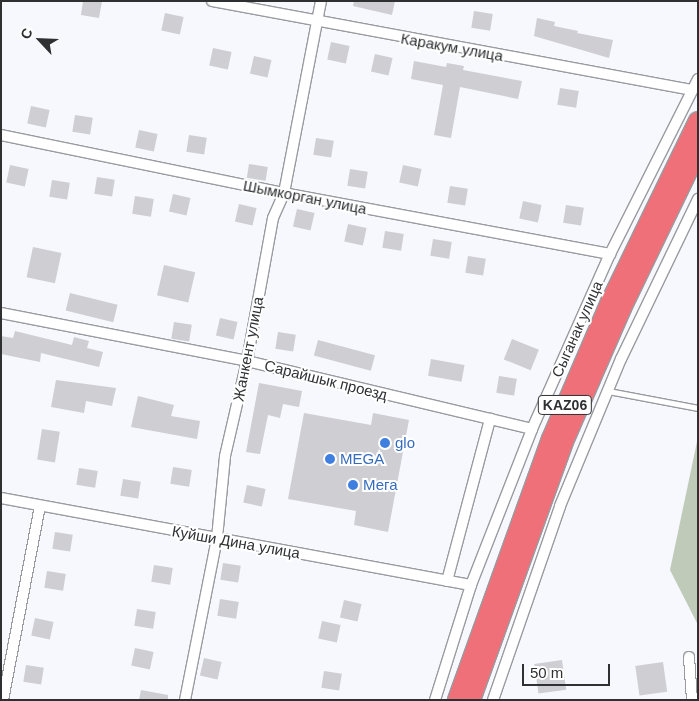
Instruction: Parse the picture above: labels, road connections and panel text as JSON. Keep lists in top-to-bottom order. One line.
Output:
{"streets":{"highway":["KАZ06"],"street":["Каракум улица","Шымкорган улица","Сыганак улица","Жанкент улица","Сарайшык проезд","Куйши Дина улица"]},"crossings":[["Каракум улица","Сыганак улица"],["Каракум улица","Жанкент улица"],["Шымкорган улица","Сыганак улица"],["Шымкорган улица","Жанкент улица"],["Сыганак улица","Сарайшык проезд"],["Сыганак улица","Куйши Дина улица"],["Жанкент улица","Сарайшык проезд"],["Жанкент улица","Куйши Дина улица"]],"places":["glo","MEGA","Мега"],"scale_bar":"50 m","north":"top left"}
